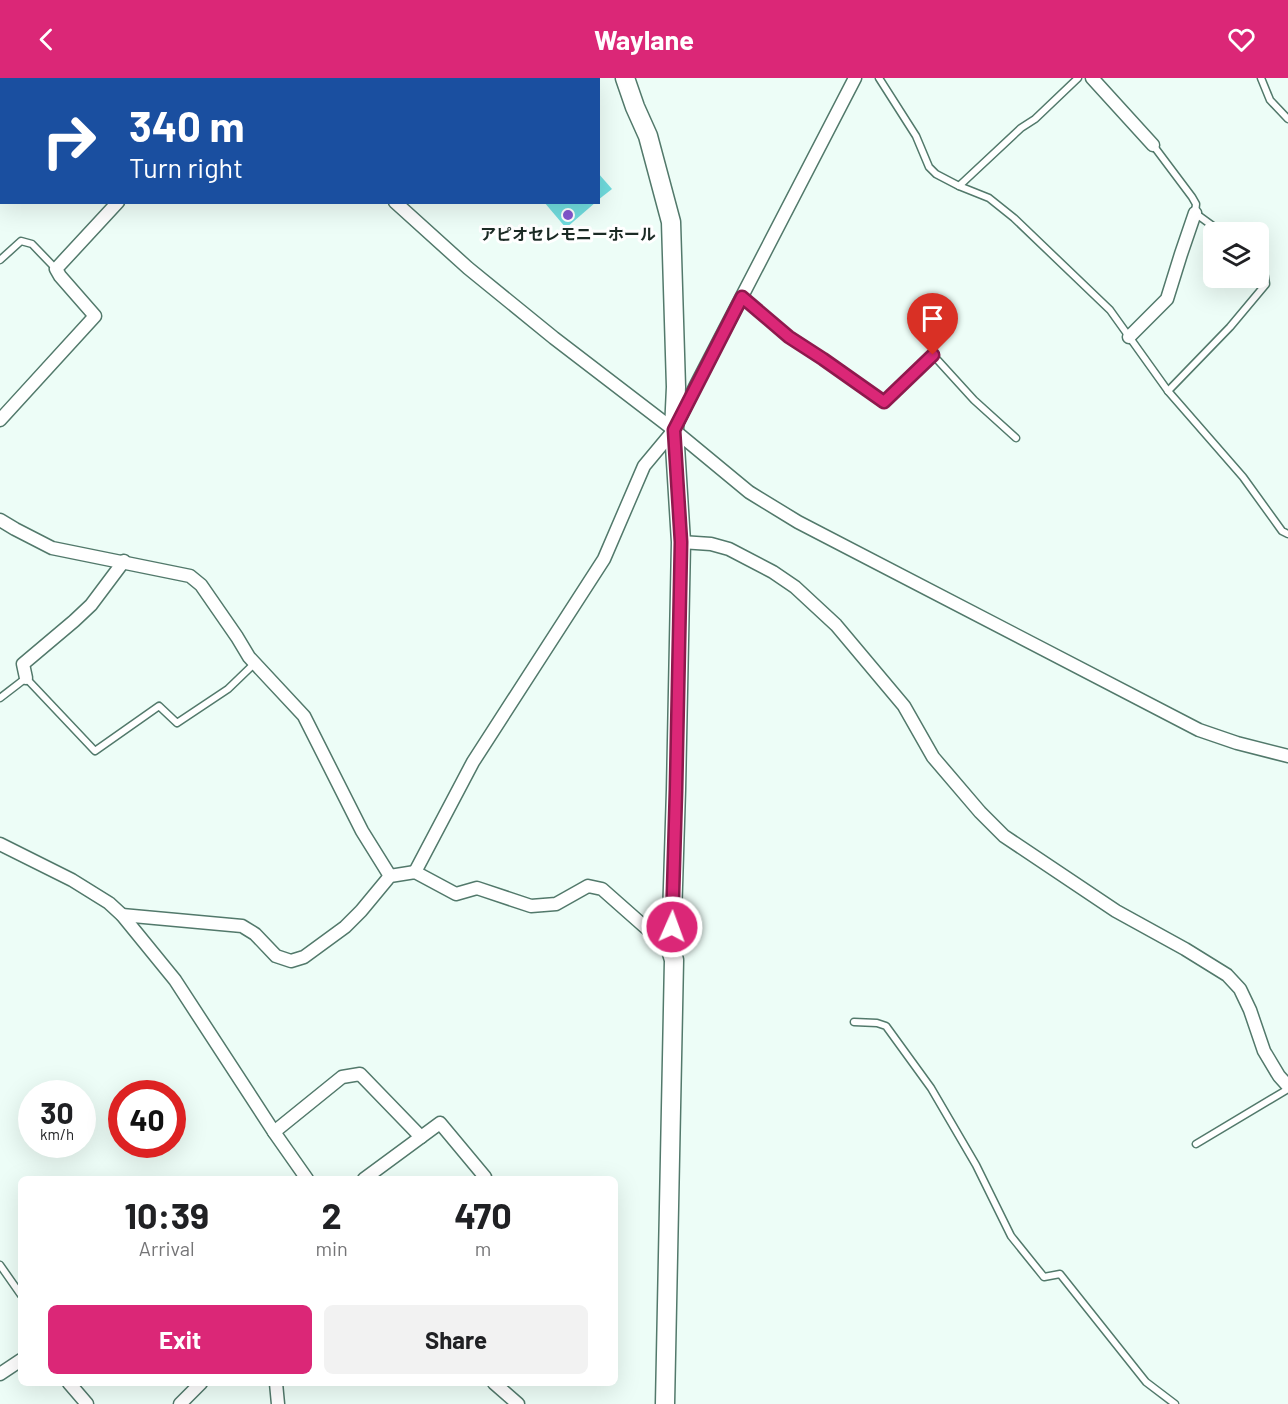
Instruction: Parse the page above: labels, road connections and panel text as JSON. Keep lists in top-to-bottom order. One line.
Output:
{"places":["アピオセレモニーホール"],"page":{"header":"Waylane","turn":["340 m","Turn right"],"speed":"30 km/h","limit":"40","eta":["10:39","Arrival","2","min","470","m"],"buttons":["Exit","Share"]}}
